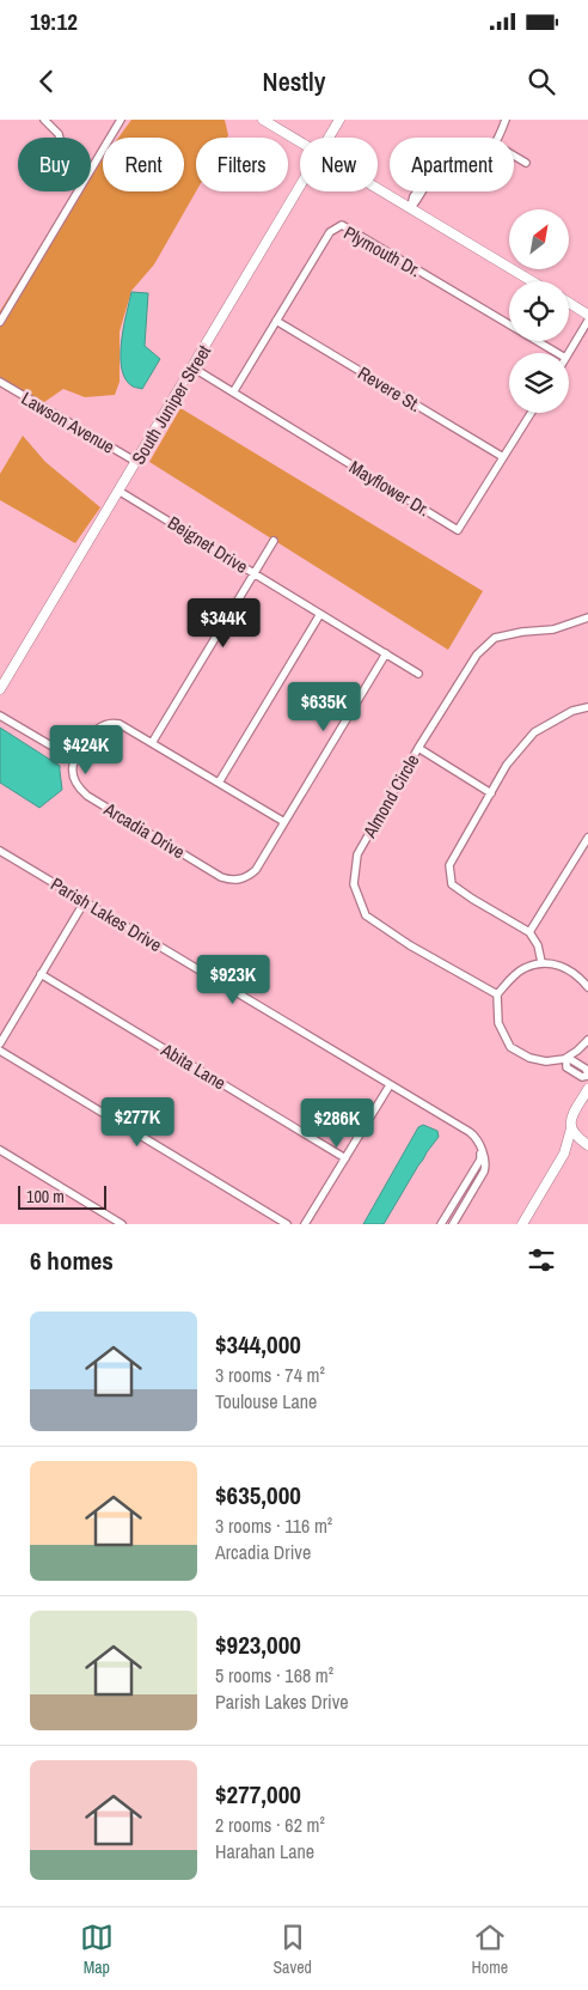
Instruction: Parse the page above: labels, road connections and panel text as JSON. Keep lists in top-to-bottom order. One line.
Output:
{"streets":{"street":["Plymouth Dr.","Revere St.","South Juniper Street","Lawson Avenue","Mayflower Dr.","Beignet Drive","Almond Circle","Arcadia Drive","Parish Lakes Drive","Abita Lane"]},"crossings":[["Plymouth Dr.","Revere St."],["Plymouth Dr.","Mayflower Dr."],["Revere St.","Mayflower Dr."],["South Juniper Street","Lawson Avenue"],["South Juniper Street","Mayflower Dr."],["South Juniper Street","Beignet Drive"],["Beignet Drive","Arcadia Drive"]],"scale_bar":"100 m","north":"top right","page":{"status":"19:12","header":"Nestly","chip":["Buy","Rent","Filters","New","Apartment"],"price":["$344K","$635K","$424K","$923K","$277K","$286K"],"scale":"100 m","heading":"6 homes","list":[{"name":"$344,000","note":"3 rooms · 74 m² · Toulouse Lane"},{"name":"$635,000","note":"3 rooms · 116 m² · Arcadia Drive"},{"name":"$923,000","note":"5 rooms · 168 m² · Parish Lakes Drive"},{"name":"$277,000","note":"2 rooms · 62 m² · Harahan Lane"}],"tabs":["Map","Saved","Home"]}}
